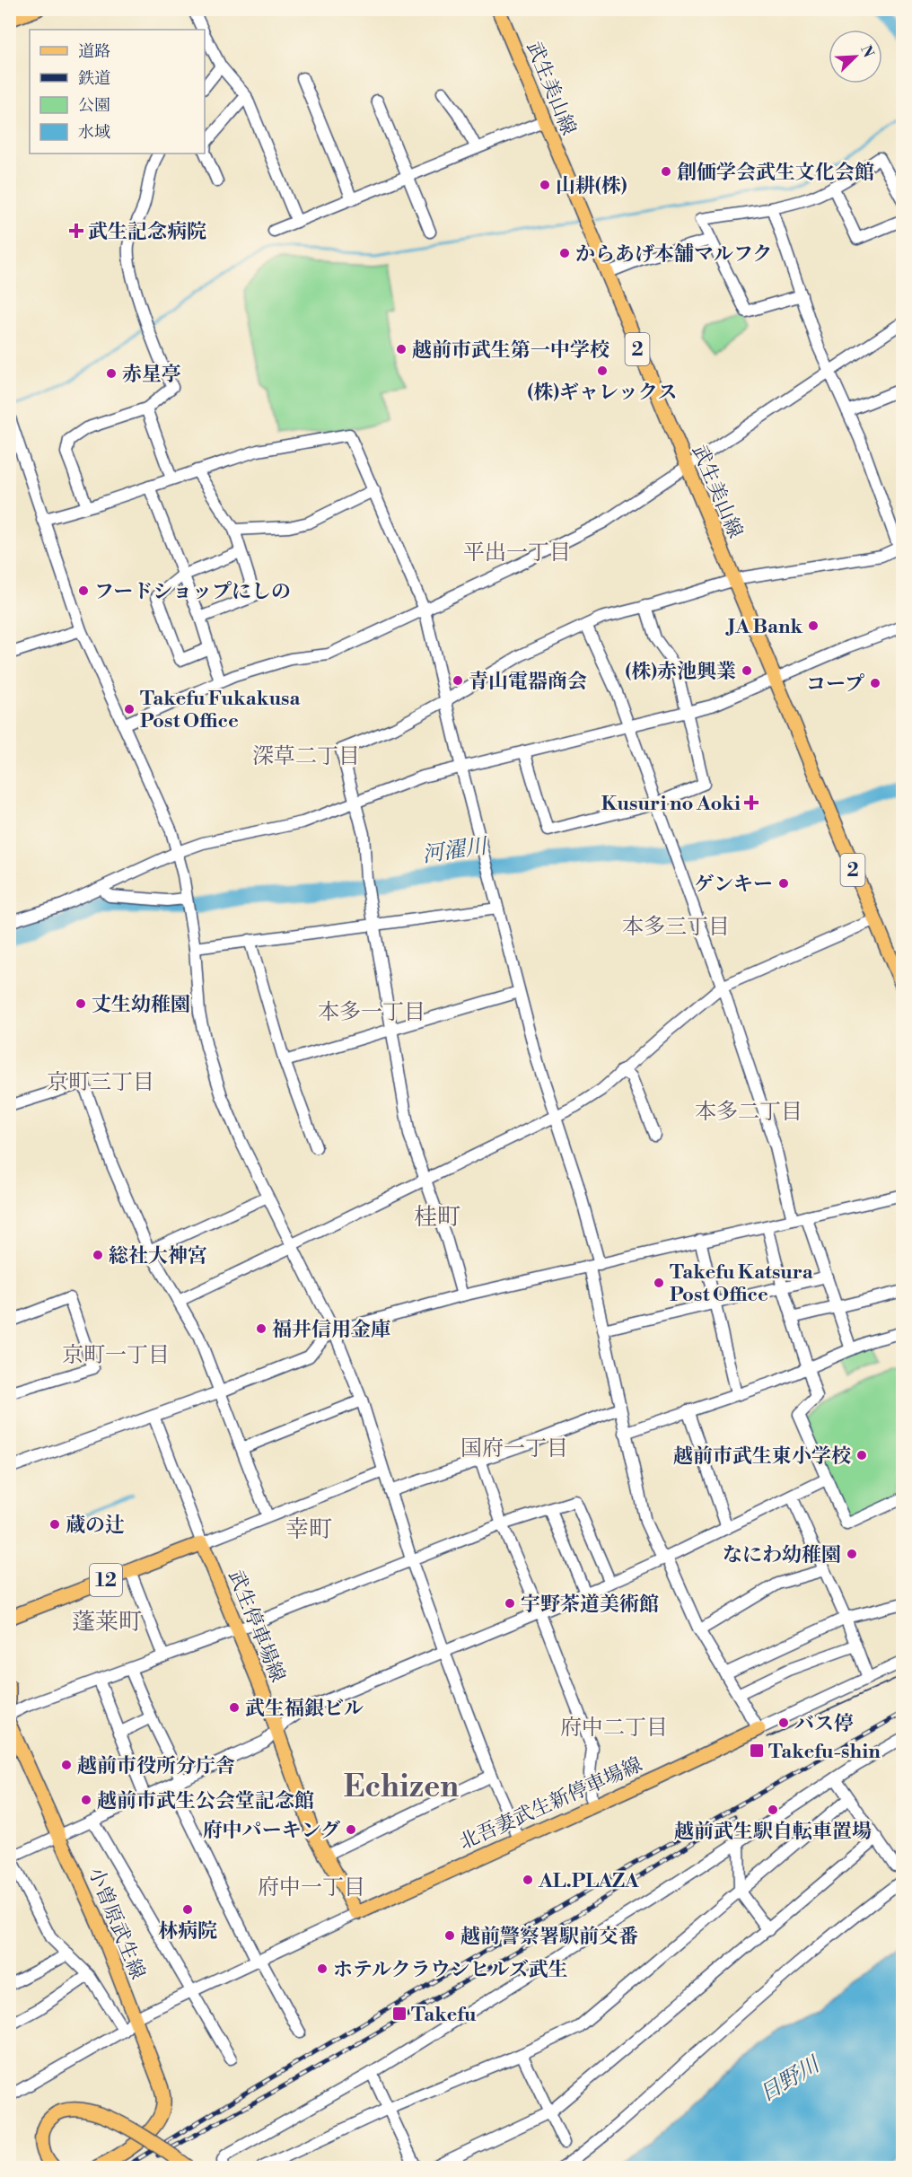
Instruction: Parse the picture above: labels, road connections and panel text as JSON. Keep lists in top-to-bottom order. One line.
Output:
{"streets":{"main road":["武生美山線","2","12","武生停車場線","北吾妻武生新停車場線","小曽原武生線"]},"crossings":[["12","武生停車場線"],["武生停車場線","北吾妻武生新停車場線"]],"districts":["平出一丁目","深草二丁目","本多三丁目","本多一丁目","京町三丁目","本多二丁目","桂町","京町一丁目","国府一丁目","幸町","蓬莱町","府中二丁目","Echizen","府中一丁目"],"water":["河濯川","日野川"],"places":{"other":["創価学会武生文化会館","山耕(株)","からあげ本舗マルフク","越前市武生第一中学校","(株)ギャレックス","赤星亭","フードショップにしの","JA Bank","(株)赤池興業","青山電器商会","コープ","Takefu Fukakusa Post Office","ゲンキー","丈生幼稚園","総社大神宮","Takefu Katsura Post Office","福井信用金庫","越前市武生東小学校","蔵の辻","なにわ幼稚園","宇野茶道美術館","武生福銀ビル","バス停","越前市役所分庁舎","越前市武生公会堂記念館","越前武生駅自転車置場","府中パーキング","AL.PLAZA","林病院","越前警察署駅前交番","ホテルクラウンヒルズ武生"],"health":["武生記念病院","Kusuri no Aoki"],"transit":["Takefu-shin","Takefu"]},"legend":["道路","鉄道","公園","水域"],"north":"top right"}
